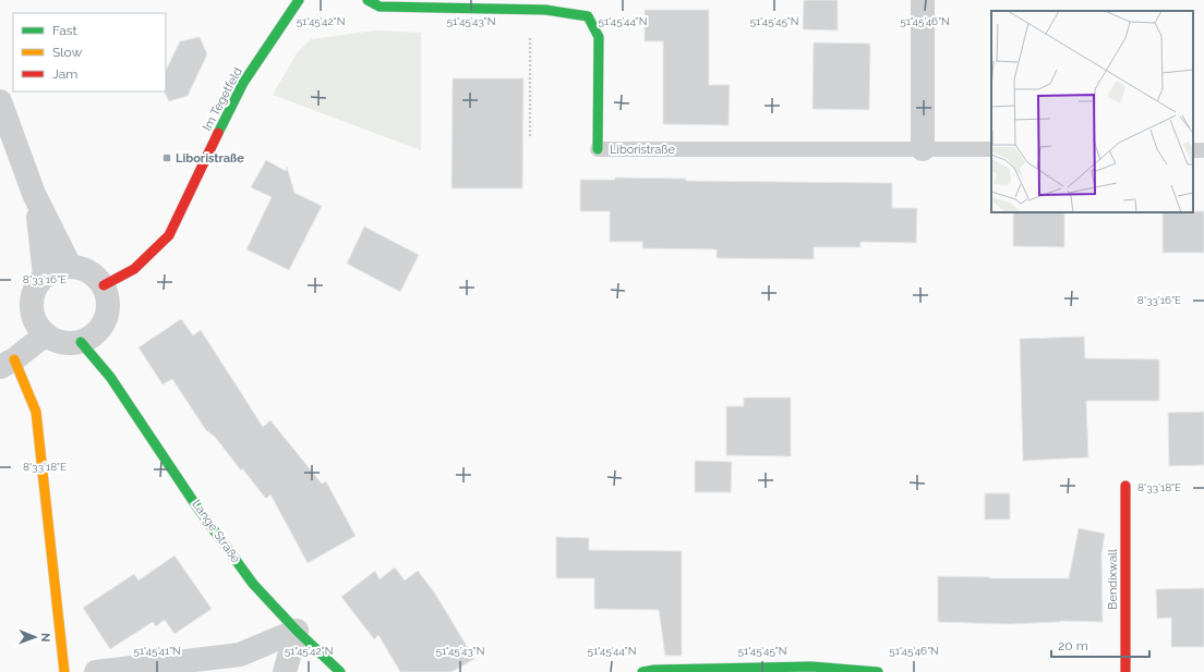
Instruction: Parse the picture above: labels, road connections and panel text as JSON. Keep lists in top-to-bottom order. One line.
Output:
{"streets":{"street":["Im Tegetfeld","Liboristraße","Lange Straße","Bendixwall"]},"crossings":[["Im Tegetfeld","Lange Straße"]],"places":{"transit":["Liboristraße"]},"legend":["Fast","Slow","Jam"],"scale_bar":"20 m","north":"right","coordinates":["51°45'42\"N","51°45'43\"N","51°45'44\"N","51°45'45\"N","51°45'46\"N","8°33'16\"E","8°33'18\"E","51°45'41\"N"]}
